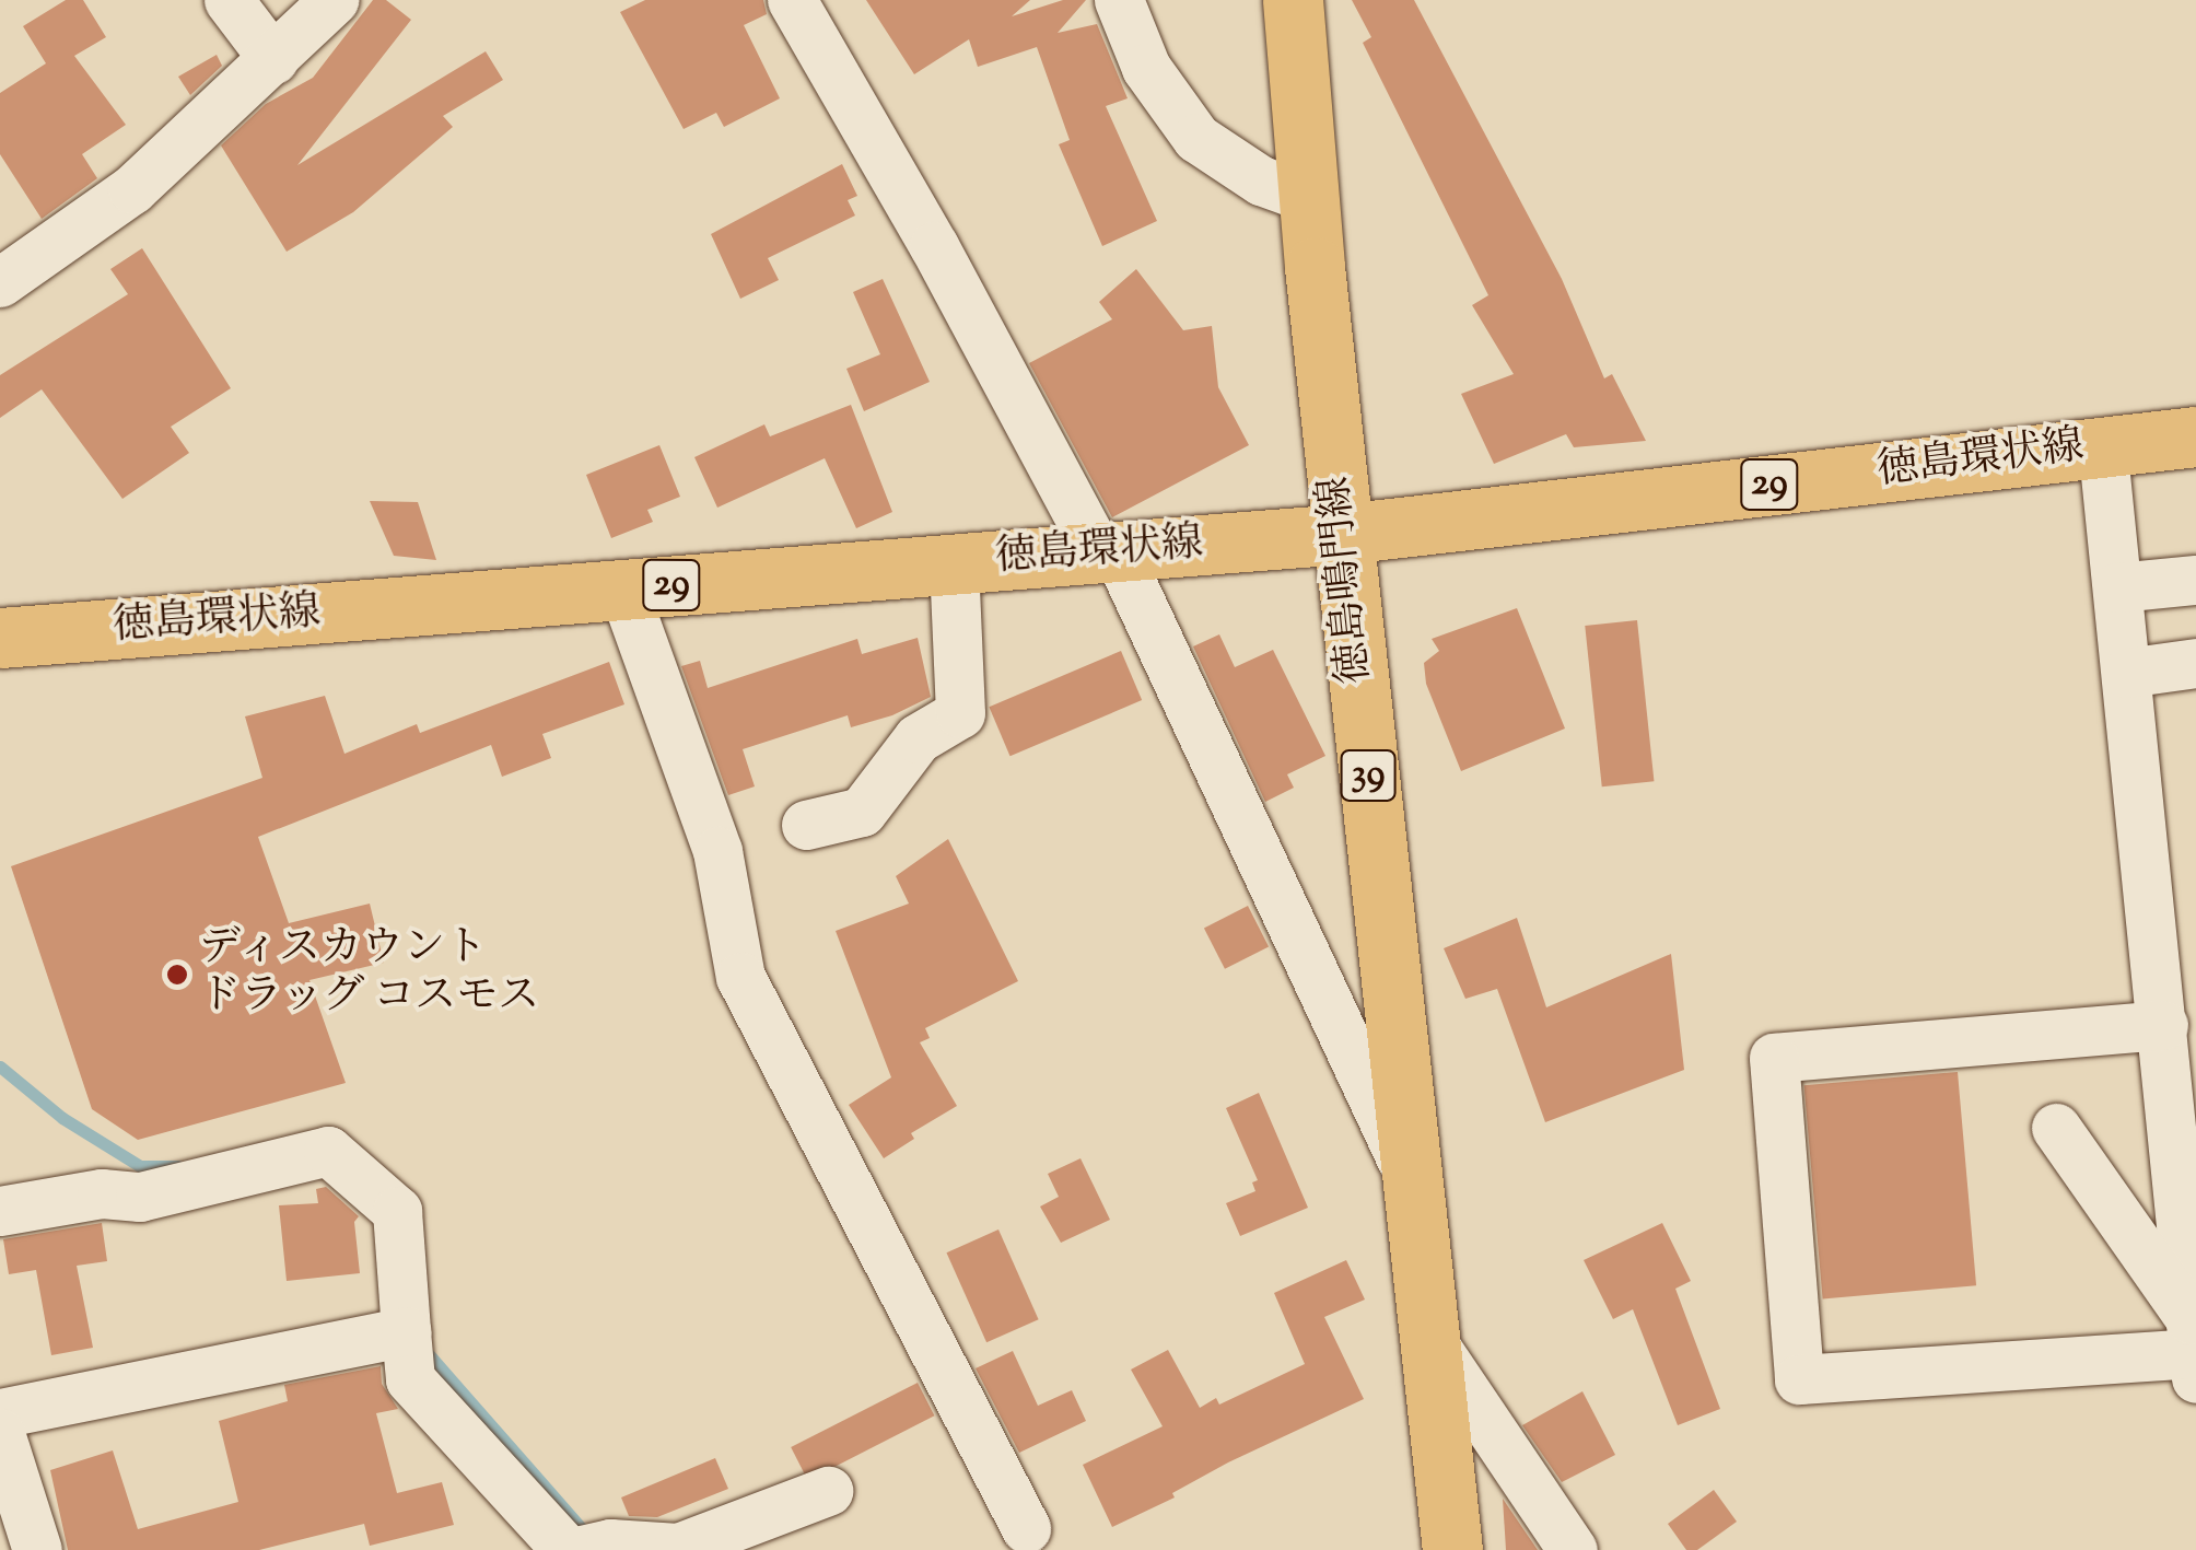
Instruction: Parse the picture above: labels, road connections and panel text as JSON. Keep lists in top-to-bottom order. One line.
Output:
{"streets":{"main road":["徳島環状線","29","徳島鳴門線","39"]},"crossings":[["徳島環状線","徳島鳴門線"]],"places":["ディスカウント ドラッグ コスモス"]}
